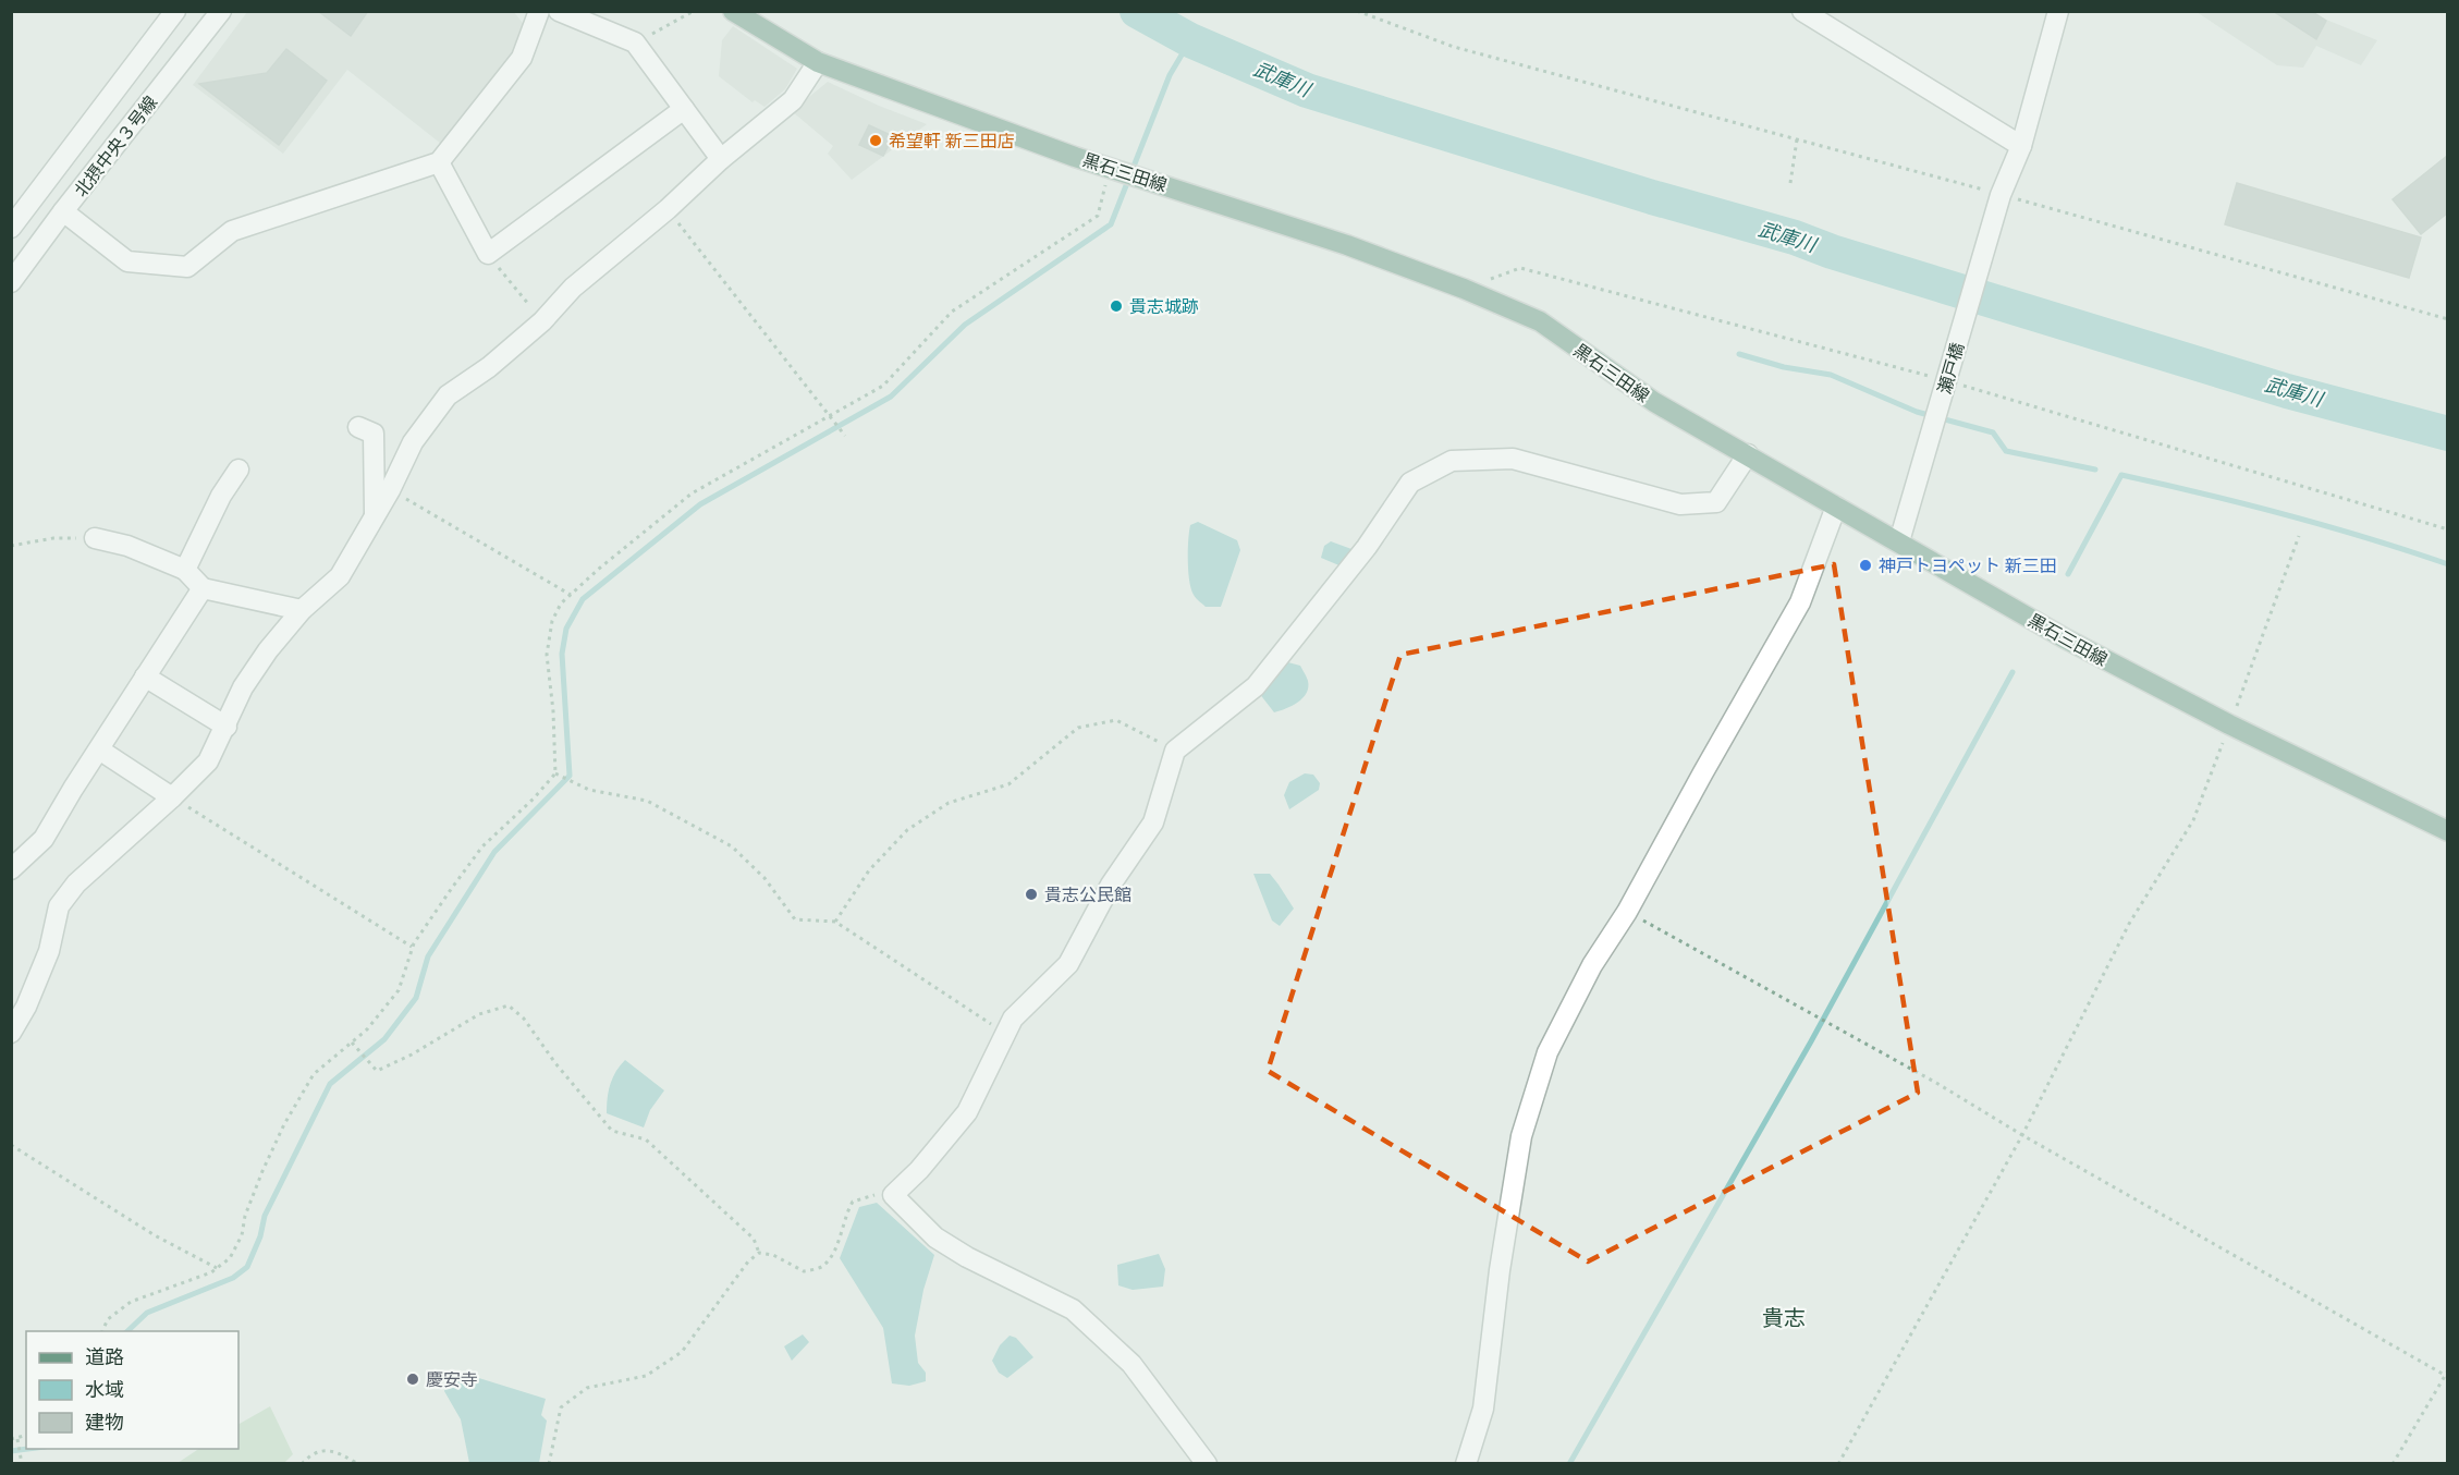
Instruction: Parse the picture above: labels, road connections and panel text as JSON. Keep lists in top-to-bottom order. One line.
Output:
{"streets":{"main road":["黒石三田線"],"street":["北摂中央３号線","瀬戸橋"]},"crossings":[["黒石三田線","瀬戸橋"]],"districts":["貴志"],"water":["武庫川"],"places":["希望軒 新三田店","貴志城跡","神戸トヨペット 新三田","貴志公民館","慶安寺"],"legend":["道路","水域","建物"]}
